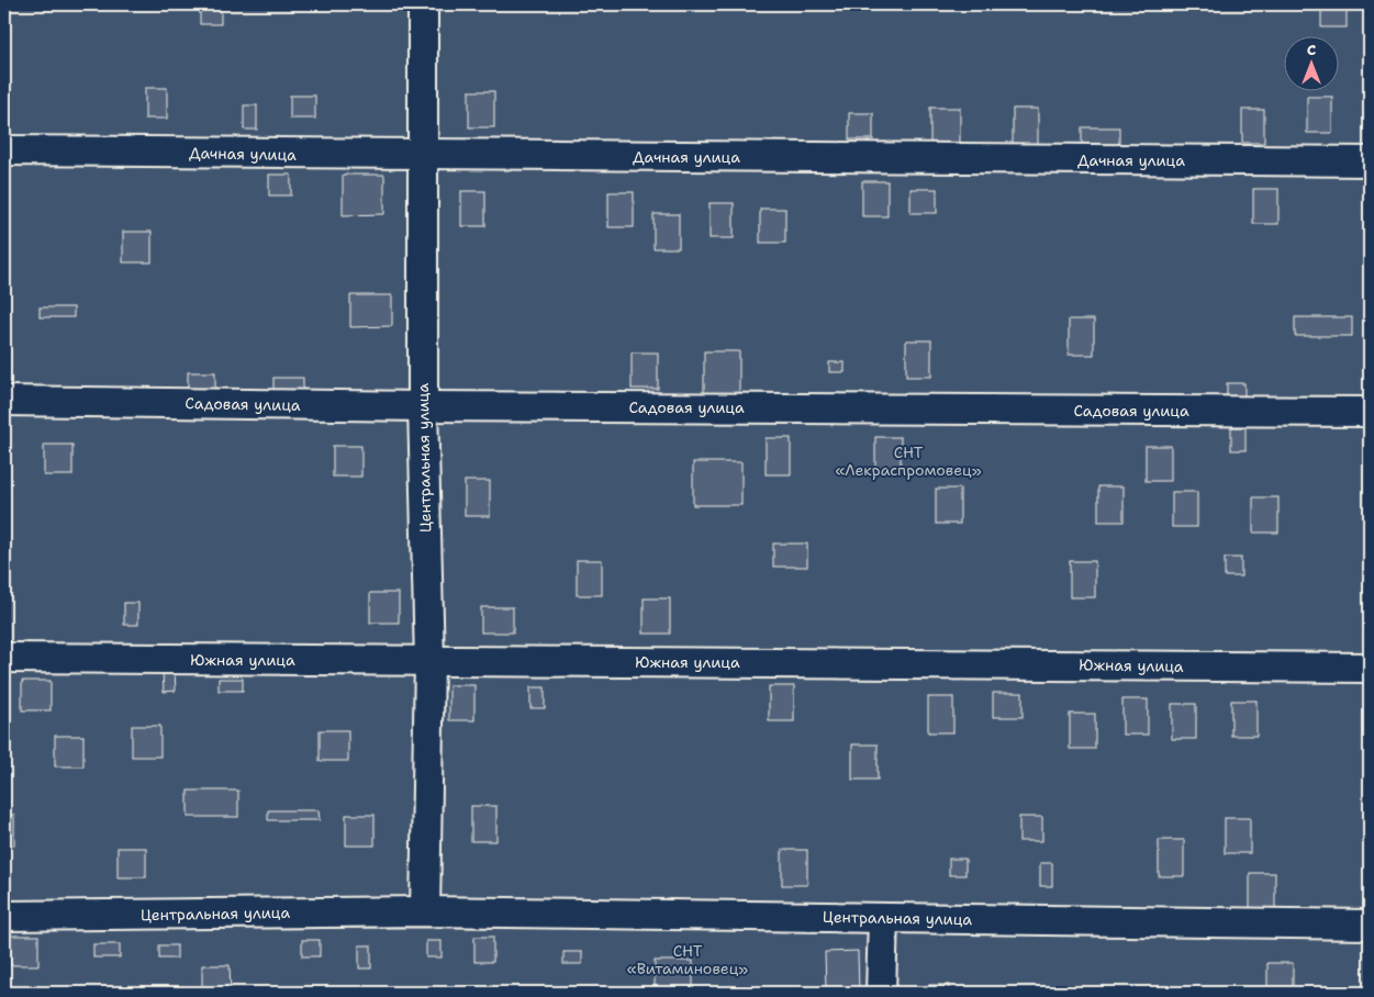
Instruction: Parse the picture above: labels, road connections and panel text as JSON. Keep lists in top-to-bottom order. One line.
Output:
{"streets":{"street":["Дачная улица","Садовая улица","Центральная улица","Южная улица"]},"crossings":[["Дачная улица","Центральная улица"],["Садовая улица","Центральная улица"],["Центральная улица","Южная улица"]],"parks":["СНТ «Лекраспромовец»","СНТ «Витаминовец»"],"north":"top"}
